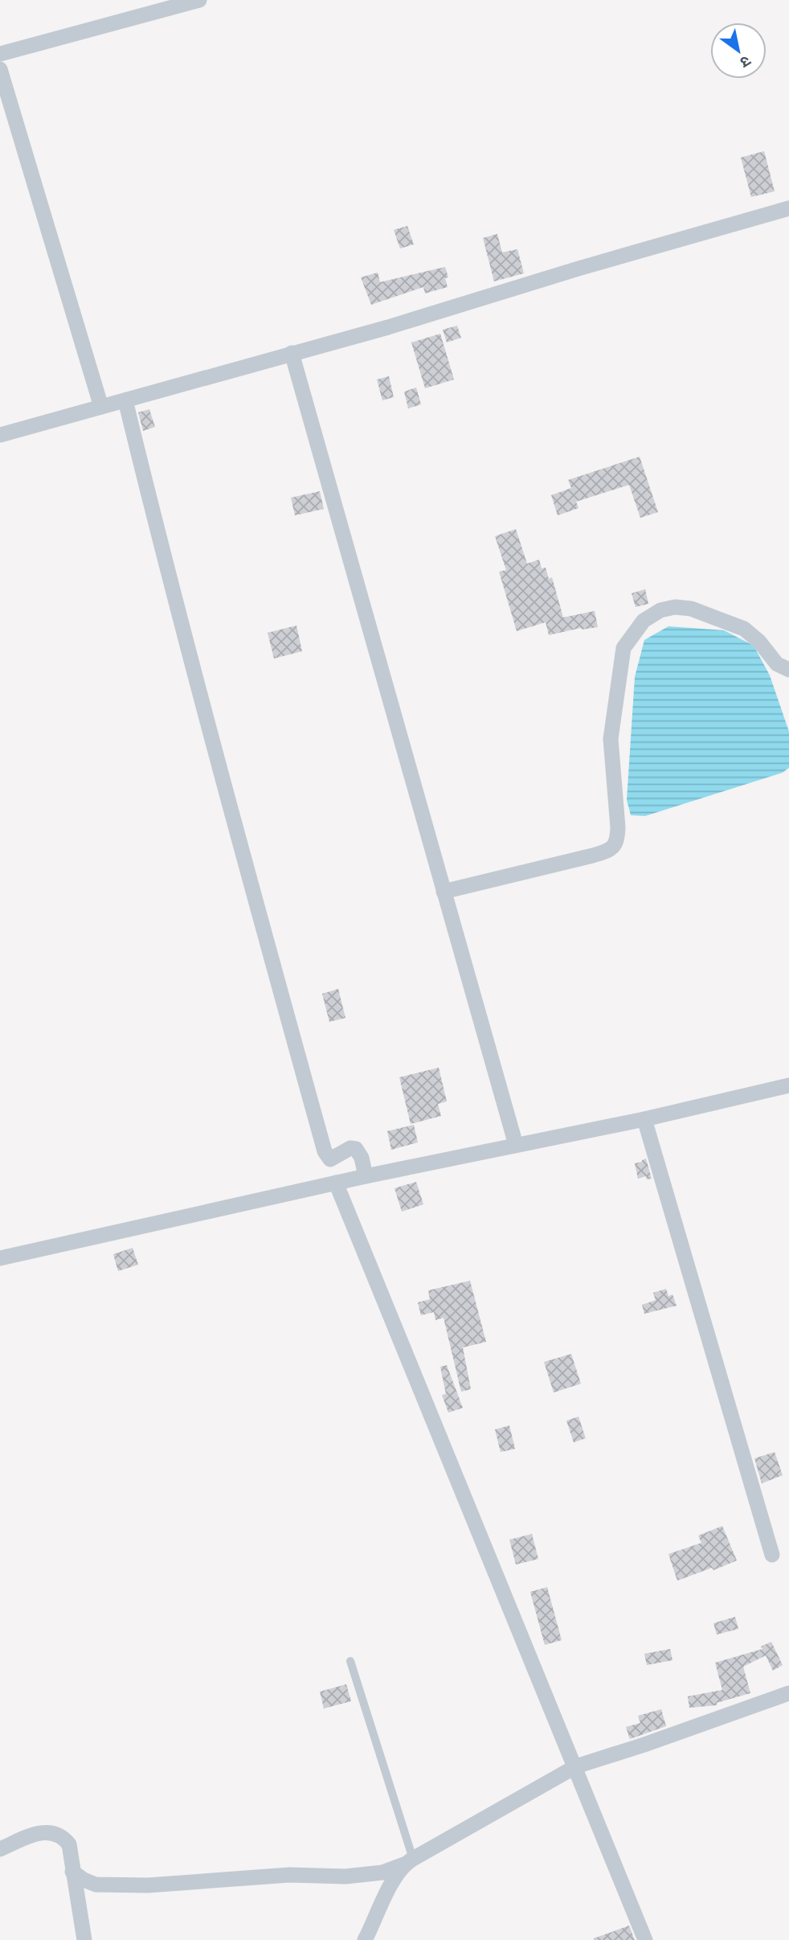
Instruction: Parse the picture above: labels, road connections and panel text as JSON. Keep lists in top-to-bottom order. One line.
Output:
{"north":"bottom right"}
